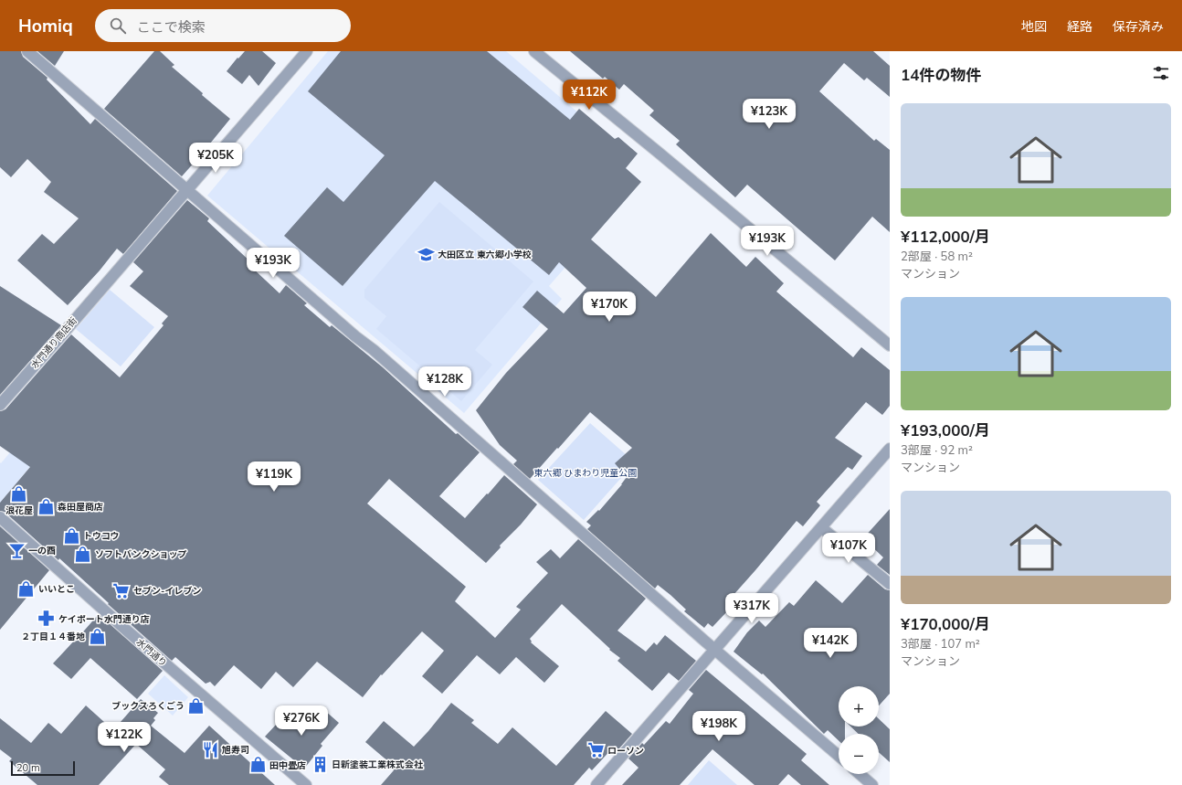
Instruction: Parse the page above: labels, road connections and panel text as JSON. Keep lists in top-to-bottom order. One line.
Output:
{"streets":{"street":["水門通り商店街","水門通り"]},"parks":["東六郷 ひまわり児童公園"],"places":{"school or university":["大田区立 東六郷小学校"],"shop":["浪花屋","森田屋商店","トウコウ","ソフトバンクショップ","いいとこ","２丁目１４番地","ブックスろくごう","田中畳店"],"bar":["一の酉"],"supermarket":["セブン-イレブン","ローソン"],"pharmacy":["ケイポート水門通り店"],"restaurant":["旭寿司"],"building":["日新塗装工業株式会社"]},"scale_bar":"20 m","page":{"header":"Homiq","search":"ここで検索","nav":["地図","経路","保存済み"],"heading":"14件の物件","price":["¥112K","¥123K","¥205K","¥193K","¥193K","¥170K","¥128K","¥119K","¥107K","¥317K","¥142K","¥276K","¥198K","¥122K"],"list":[{"name":"¥112,000/月","note":"2部屋 · 58 m² · マンション"},{"name":"¥193,000/月","note":"3部屋 · 92 m² · マンション"},{"name":"¥170,000/月","note":"3部屋 · 107 m² · マンション"}],"map_buttons":["+","−"],"scale":"20 m"}}
